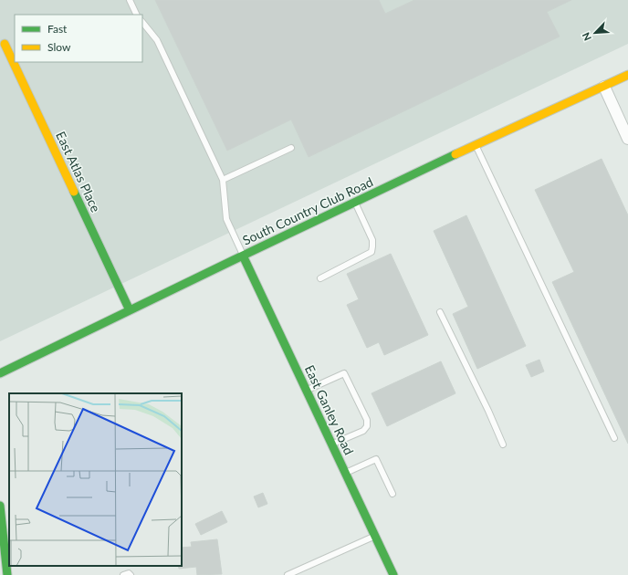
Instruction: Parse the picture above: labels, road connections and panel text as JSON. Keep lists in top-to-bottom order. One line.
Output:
{"streets":{"street":["East Atlas Place","South Country Club Road","East Ganley Road"]},"crossings":[["East Atlas Place","South Country Club Road"],["South Country Club Road","East Ganley Road"]],"legend":["Fast","Slow"],"north":"bottom left"}
